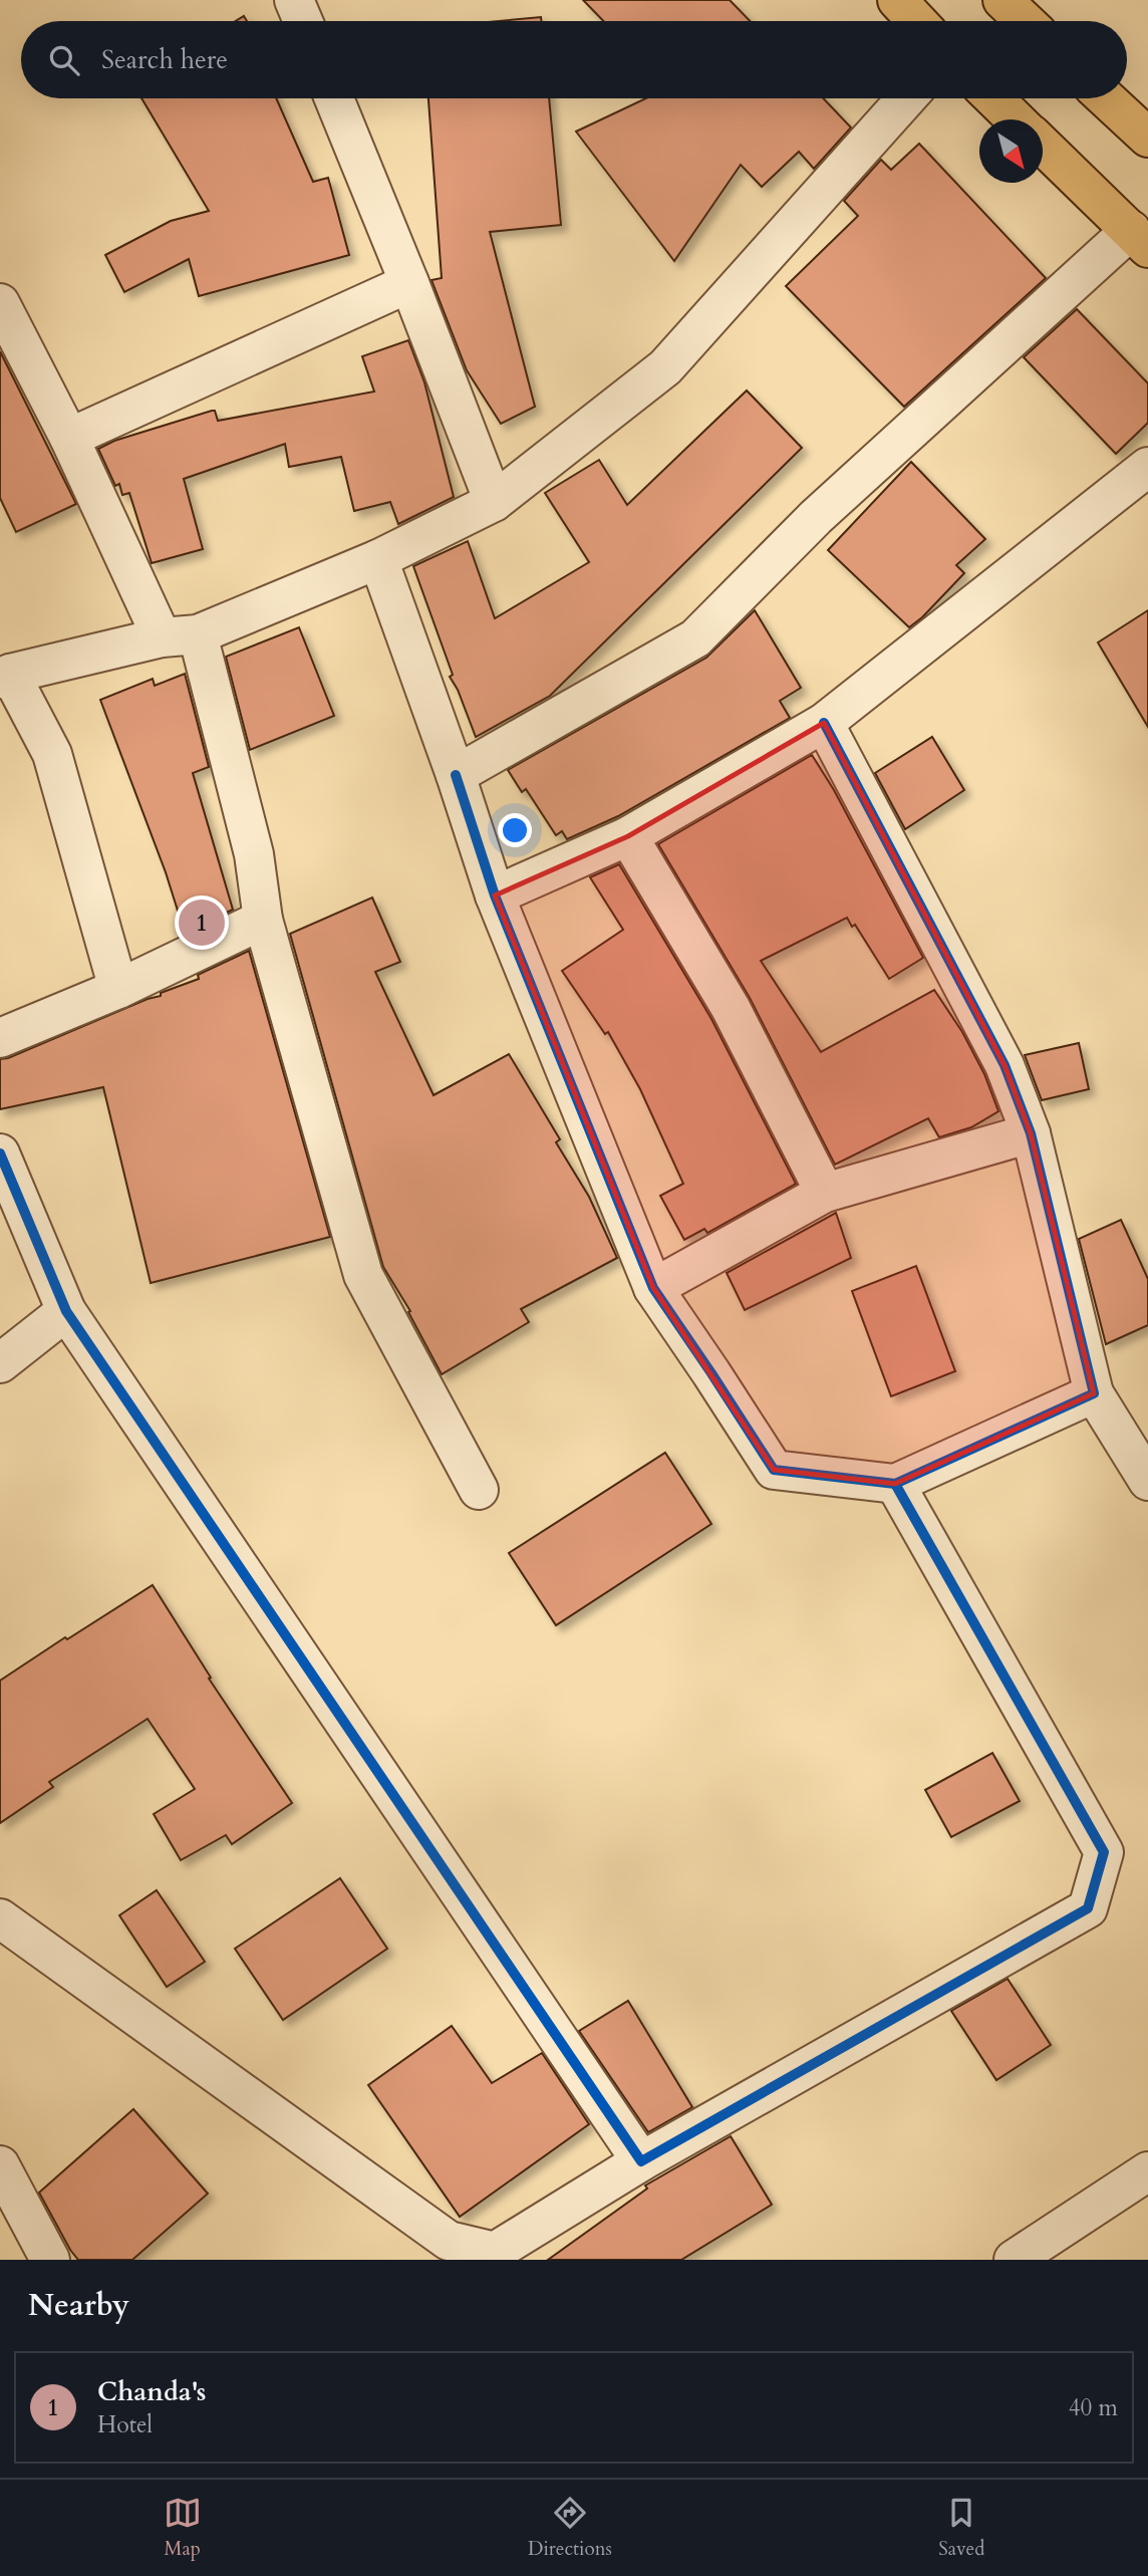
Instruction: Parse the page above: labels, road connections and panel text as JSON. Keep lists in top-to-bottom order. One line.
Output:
{"north":"bottom right","page":{"search":"Search here","pins":"1","heading":"Nearby","list":[{"mark":"1","name":"Chanda's","note":"Hotel","value":"40 m"}],"nav":["Map","Directions","Saved"]}}
